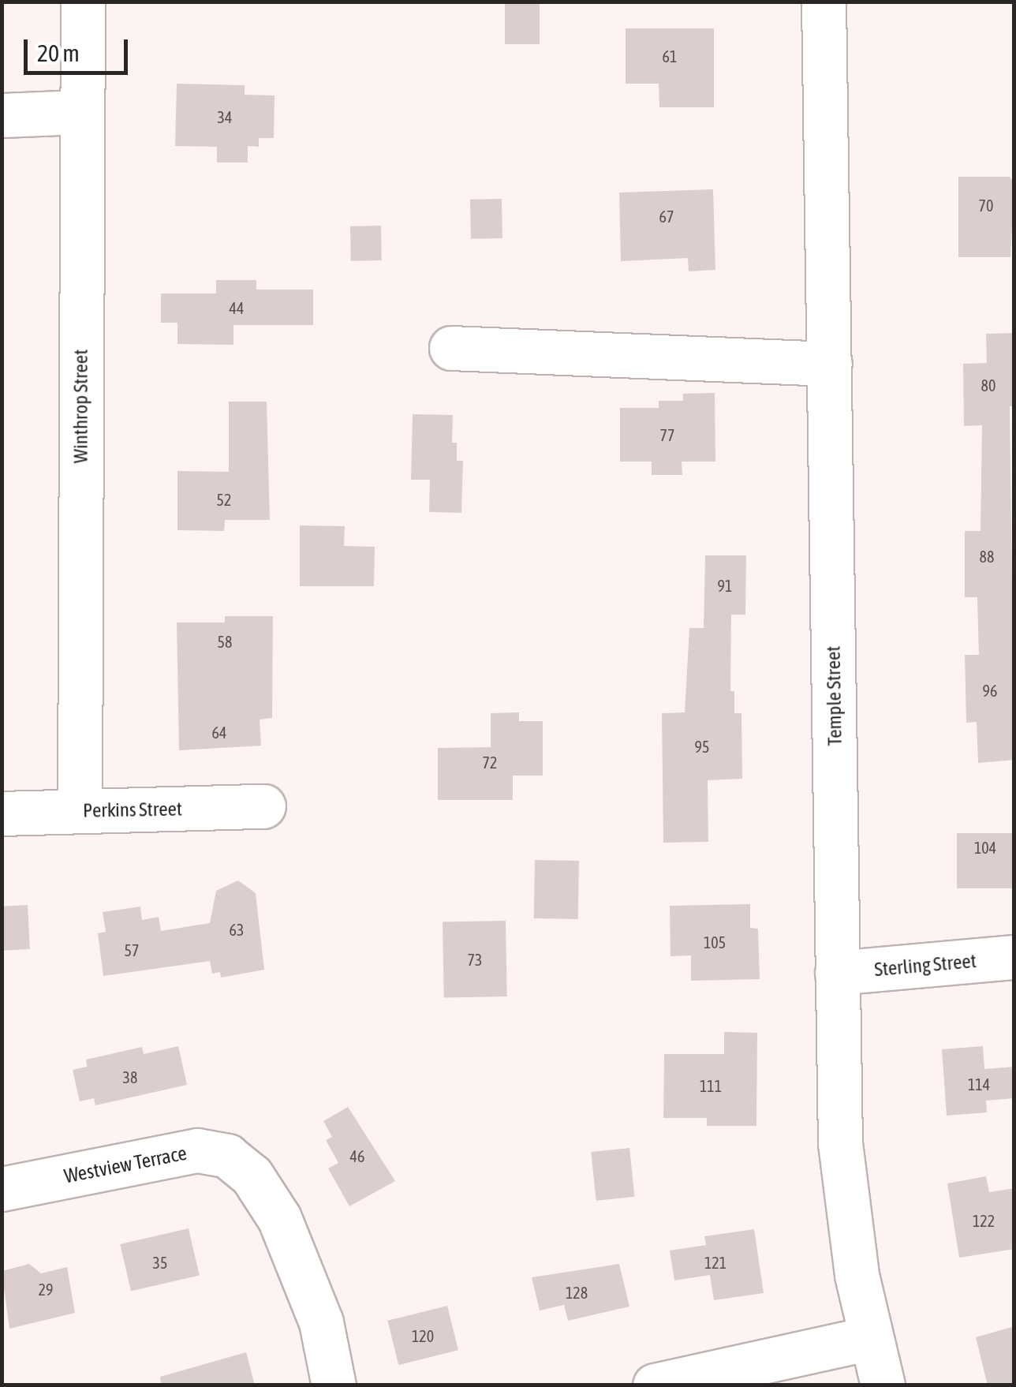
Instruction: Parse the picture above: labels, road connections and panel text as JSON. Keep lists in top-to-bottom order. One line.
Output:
{"streets":{"street":["Winthrop Street","Temple Street","Perkins Street","Sterling Street","Westview Terrace"]},"crossings":[["Winthrop Street","Perkins Street"],["Temple Street","Sterling Street"]],"house_numbers":["61","34","70","67","44","80","77","52","88","91","58","96","64","95","72","104","63","105","57","73","38","114","111","46","122","35","121","29","128","120"],"scale_bar":"20 m"}
